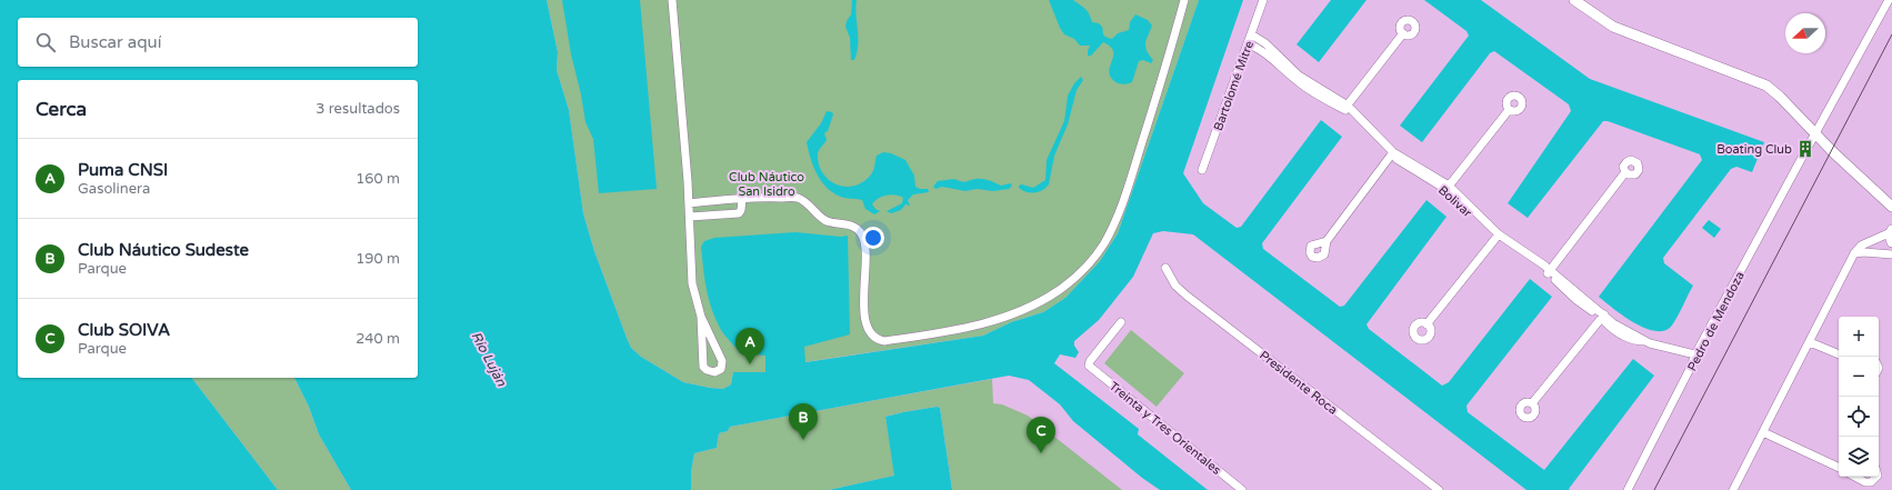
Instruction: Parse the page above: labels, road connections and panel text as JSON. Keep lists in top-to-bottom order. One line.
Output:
{"streets":{"street":["Bartolomé Mitre","Bolivar","Pedro de Mendoza","Presidente Roca","Treinta y Tres Orientales"]},"crossings":[["Bartolomé Mitre","Bolivar"],["Bolivar","Pedro de Mendoza"]],"water":["Río Luján"],"parks":["Club Náutico San Isidro"],"places":{"building":["Boating Club"]},"north":"left","page":{"search":"Buscar aquí","heading":["Cerca","3 resultados"],"list":[{"mark":"A","name":"Puma CNSI","note":"Gasolinera","value":"160 m"},{"mark":"B","name":"Club Náutico Sudeste","note":"Parque","value":"190 m"},{"mark":"C","name":"Club SOIVA","note":"Parque","value":"240 m"}],"map_buttons":["+","−"],"pins":["A","B","C"]}}
